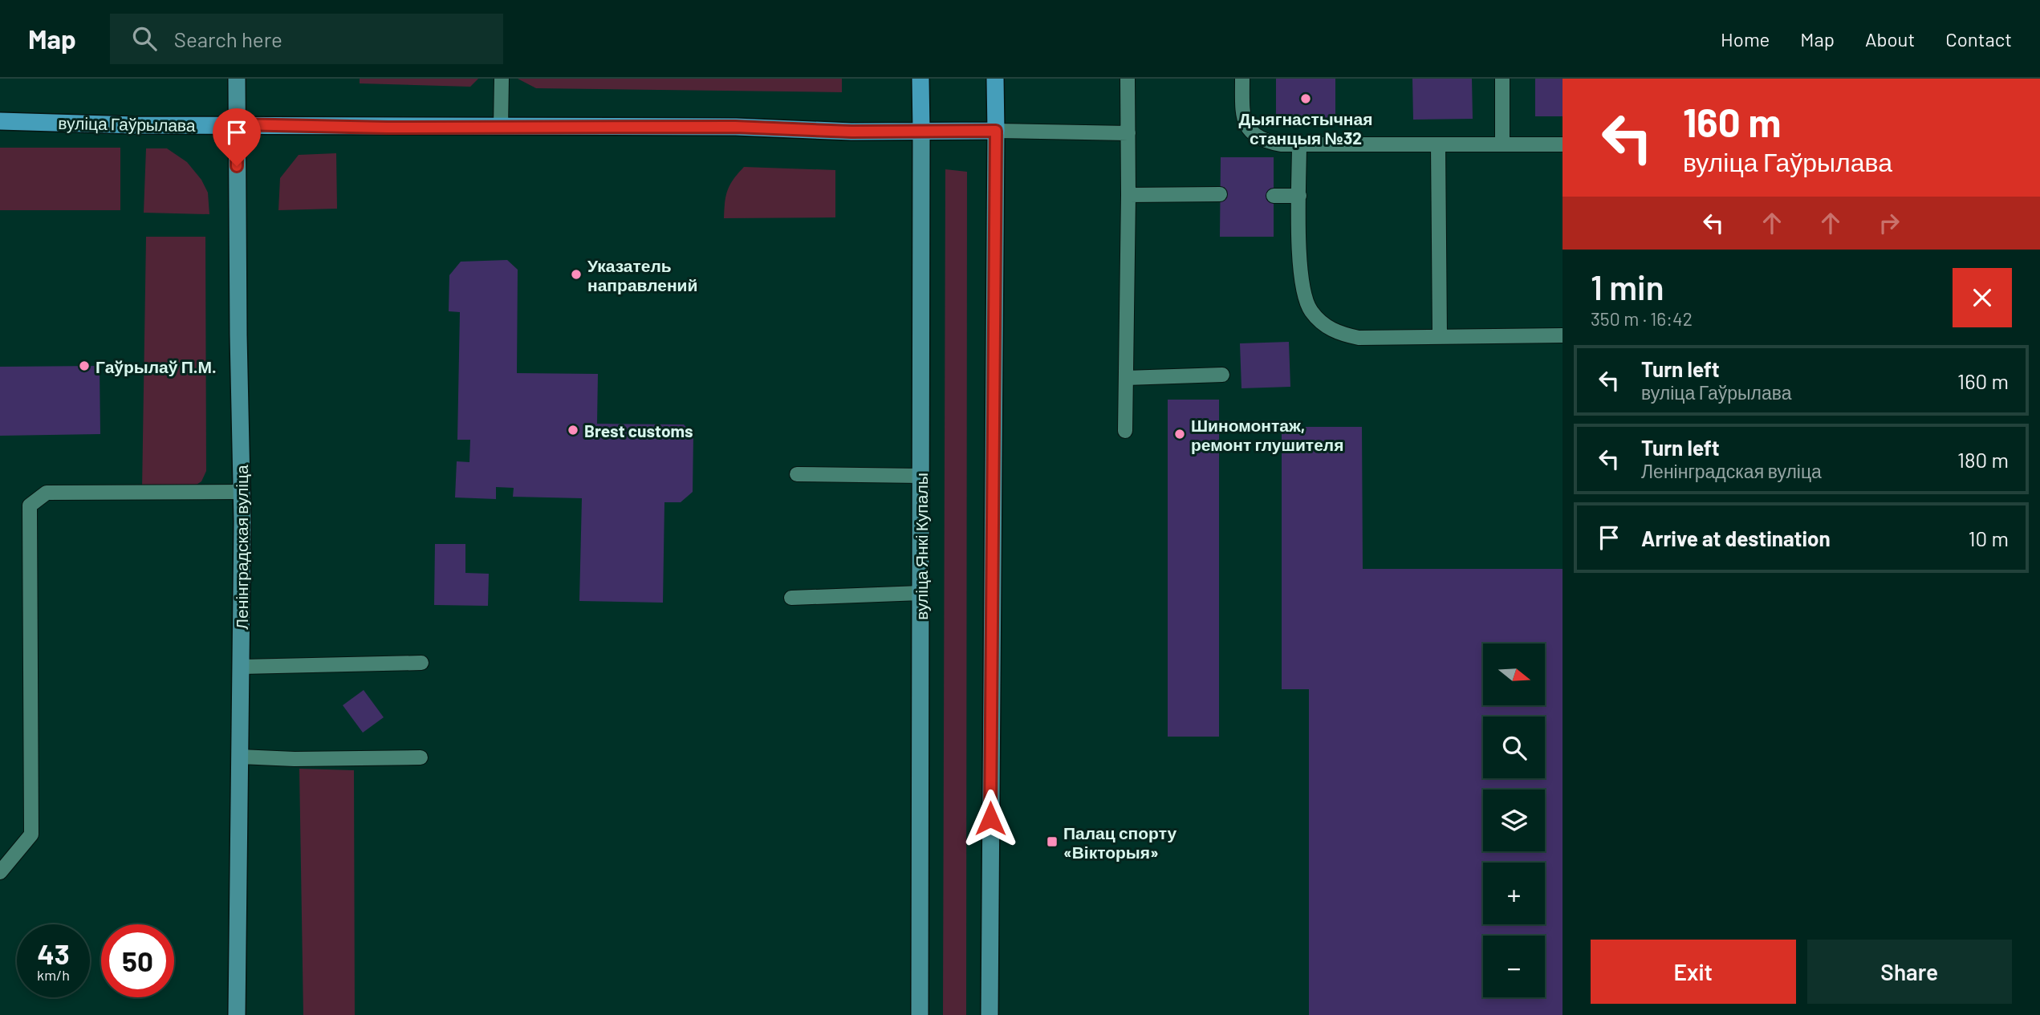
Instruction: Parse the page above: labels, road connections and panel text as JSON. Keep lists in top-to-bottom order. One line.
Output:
{"streets":{"main road":["вуліца Гаўрылава","вуліца Янкі Купалы","Ленінградская вуліца"]},"crossings":[["вуліца Гаўрылава","вуліца Янкі Купалы"],["вуліца Гаўрылава","Ленінградская вуліца"]],"places":{"other":["Дыягнастычная станцыя №32","Указатель направлений","Гаўрылаў П.М.","Brest customs","Шиномонтаж, ремонт глушителя"],"transit":["Палац спорту «Вікторыя»"]},"north":"right","page":{"header":"Map","search":"Search here","nav":["Home","Map","About","Contact"],"turn":["160 m","вуліца Гаўрылава"],"heading":["1 min","350 m · 16:42"],"list":[{"name":"Turn left","note":"вуліца Гаўрылава","value":"160 m"},{"name":"Turn left","note":"Ленінградская вуліца","value":"180 m"},{"name":"Arrive at destination","value":"10 m"}],"map_buttons":["+","−"],"speed":"43 km/h","limit":"50","buttons":["Exit","Share"]}}
